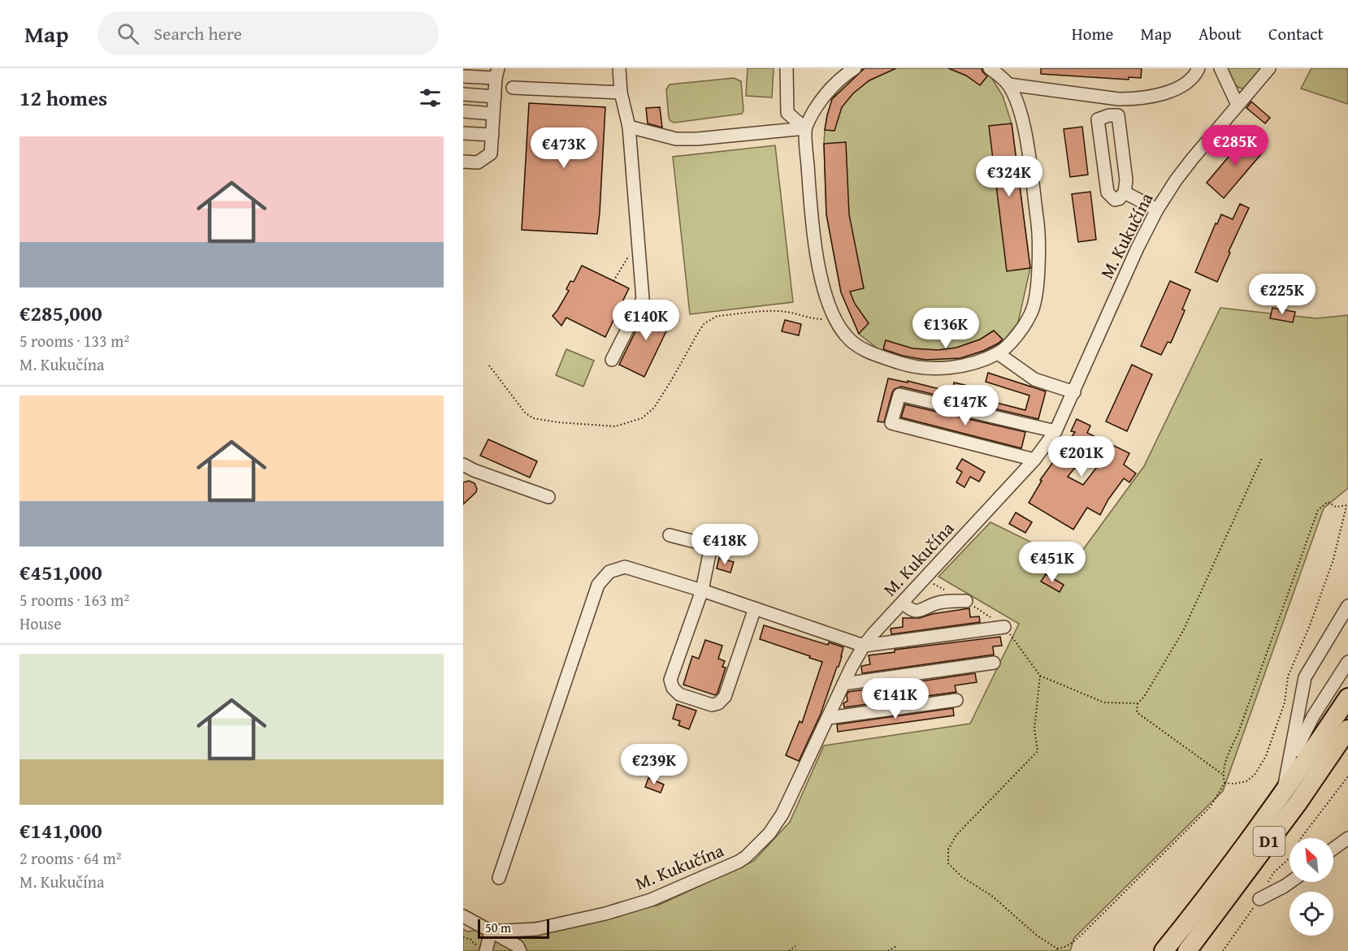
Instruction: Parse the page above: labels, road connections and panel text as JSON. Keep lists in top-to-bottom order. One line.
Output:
{"streets":{"highway":["D1"],"street":["M. Kukučína"]},"scale_bar":"50 m","north":"top left","page":{"header":"Map","search":"Search here","nav":["Home","Map","About","Contact"],"heading":"12 homes","price":["€285K","€473K","€324K","€225K","€140K","€136K","€147K","€201K","€418K","€451K","€141K","€239K"],"list":[{"name":"€285,000","note":"5 rooms · 133 m² · M. Kukučína"},{"name":"€451,000","note":"5 rooms · 163 m² · House"},{"name":"€141,000","note":"2 rooms · 64 m² · M. Kukučína"}],"scale":"50 m"}}
